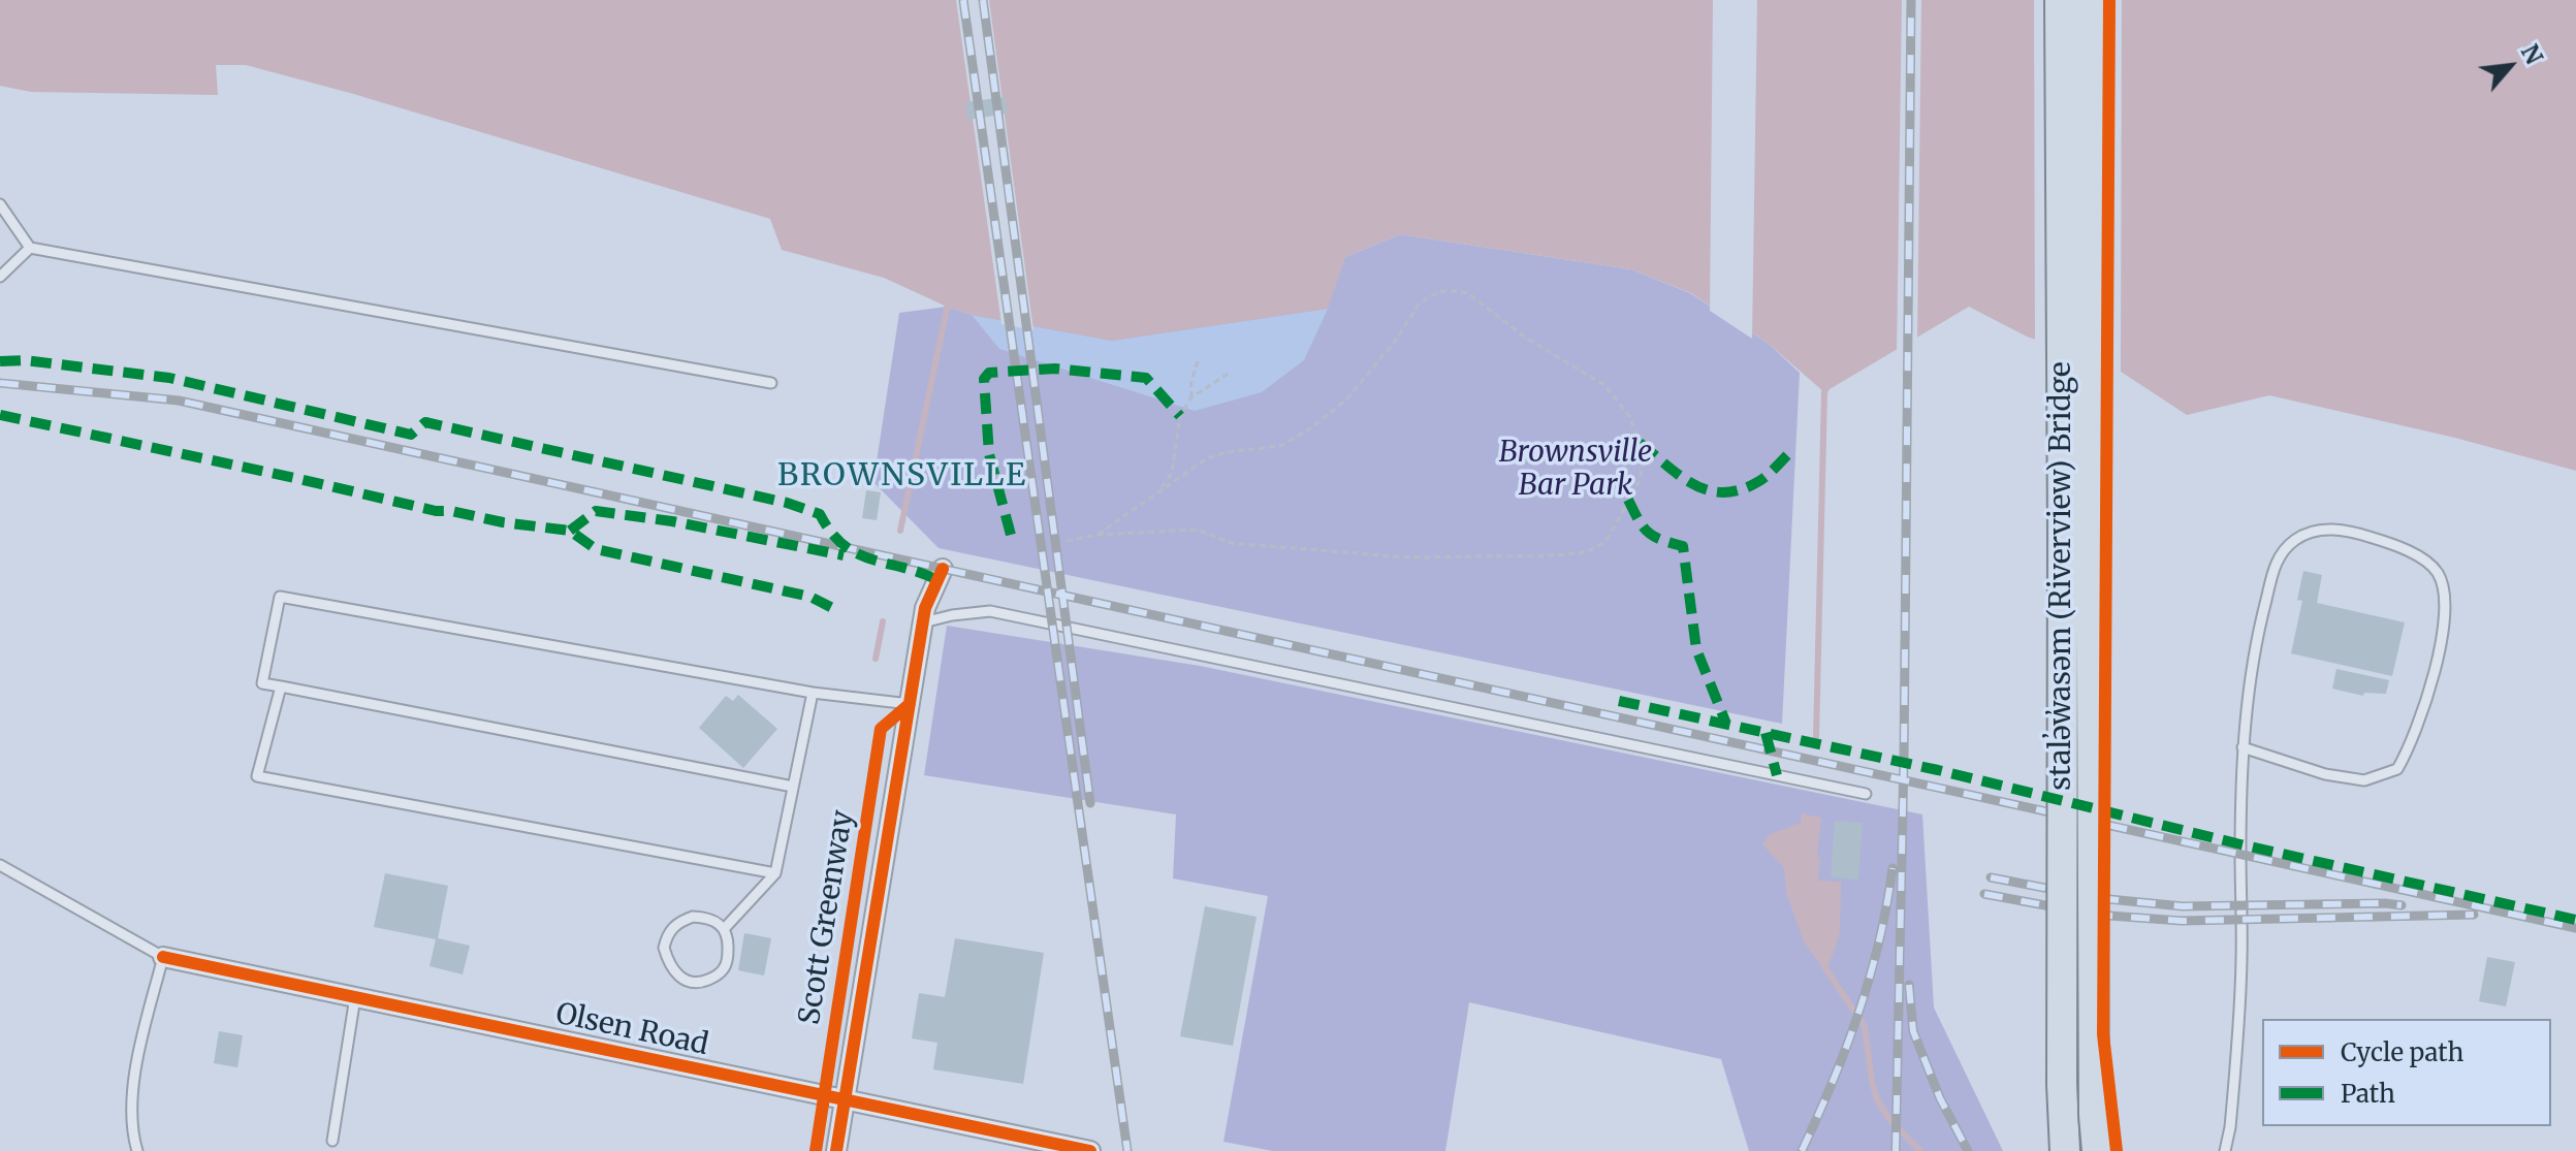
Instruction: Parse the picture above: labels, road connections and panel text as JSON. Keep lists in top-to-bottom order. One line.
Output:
{"streets":{"main road":["stal̕əw̓asəm (Riverview) Bridge"],"street":["Olsen Road"],"cycle path":["Scott Greenway"]},"districts":["BROWNSVILLE"],"parks":["Brownsville Bar Park"],"legend":["Cycle path","Path"],"north":"top right"}
